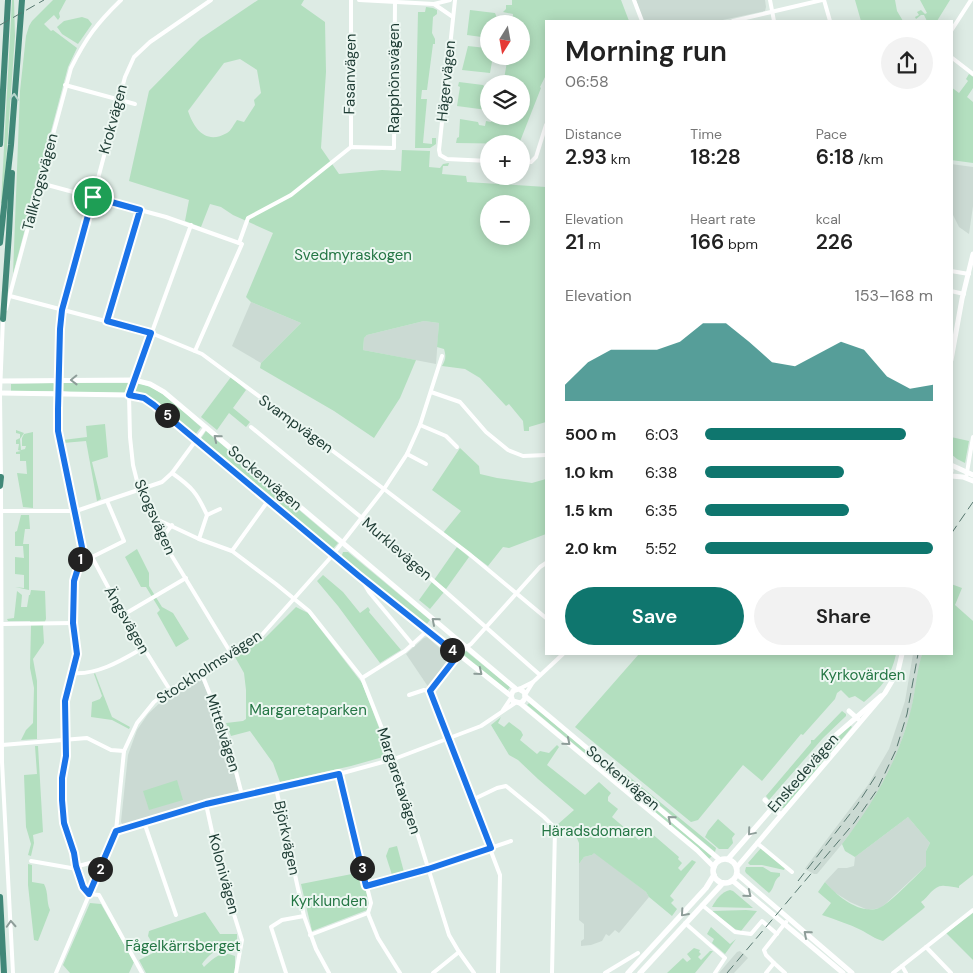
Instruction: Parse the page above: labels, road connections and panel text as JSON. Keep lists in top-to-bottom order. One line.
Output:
{"streets":{"street":["Fasanvägen","Rapphönsvägen","Hägervägen","Krokvägen","Tallkrogsvägen","Svampvägen","Sockenvägen","Skogsvägen","Murklevägen","Ängsvägen","Stockholmsvägen","Mittelvägen","Enskedevägen","Margaretavägen","Björkvägen","Kolonivägen"]},"crossings":[["Fasanvägen","Rapphönsvägen"],["Krokvägen","Svampvägen"],["Krokvägen","Sockenvägen"],["Tallkrogsvägen","Svampvägen"],["Tallkrogsvägen","Sockenvägen"],["Svampvägen","Skogsvägen"],["Svampvägen","Stockholmsvägen"],["Sockenvägen","Skogsvägen"],["Sockenvägen","Stockholmsvägen"],["Sockenvägen","Enskedevägen"],["Skogsvägen","Stockholmsvägen"],["Skogsvägen","Margaretavägen"],["Murklevägen","Stockholmsvägen"],["Ängsvägen","Stockholmsvägen"],["Stockholmsvägen","Mittelvägen"],["Stockholmsvägen","Margaretavägen"]],"parks":["Svedmyraskogen","Kyrkovärden","Margaretaparken","Häradsdomaren","Kyrklunden","Fågelkärrsberget"],"north":"bottom","page":{"map_buttons":["+","−"],"heading":["Morning run","06:58"],"stats":[["Distance","2.93 km"],["Time","18:28"],["Pace","6:18 /km"],["Elevation","21 m"],["Heart rate","166 bpm"],["kcal","226"]],"chart":["Elevation","153–168 m"],"pins":["5","1","4","3","2"],"list":[{"name":"500 m","note":"6:03"},{"name":"1.0 km","note":"6:38"},{"name":"1.5 km","note":"6:35"},{"name":"2.0 km","note":"5:52"}],"buttons":["Save","Share"]}}
